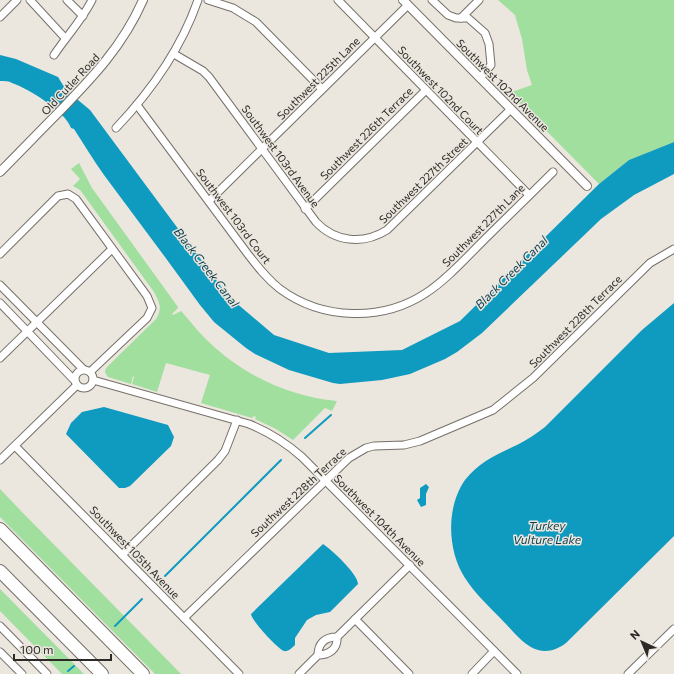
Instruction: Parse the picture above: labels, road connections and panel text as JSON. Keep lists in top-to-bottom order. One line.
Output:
{"streets":{"street":["Southwest 225th Lane","Old Cutler Road","Southwest 102nd Avenue","Southwest 102nd Court","Southwest 226th Terrace","Southwest 103rd Avenue","Southwest 227th Street","Southwest 103rd Court","Southwest 227th Lane","Southwest 228th Terrace","Southwest 104th Avenue","Southwest 105th Avenue"]},"crossings":[["Southwest 225th Lane","Southwest 102nd Avenue"],["Southwest 225th Lane","Southwest 102nd Court"],["Southwest 225th Lane","Southwest 103rd Avenue"],["Southwest 225th Lane","Southwest 103rd Court"],["Southwest 102nd Avenue","Southwest 227th Street"],["Southwest 102nd Court","Southwest 226th Terrace"],["Southwest 102nd Court","Southwest 227th Street"],["Southwest 102nd Court","Southwest 227th Lane"],["Southwest 226th Terrace","Southwest 103rd Avenue"],["Southwest 103rd Avenue","Southwest 227th Street"],["Southwest 103rd Court","Southwest 227th Lane"],["Southwest 228th Terrace","Southwest 104th Avenue"],["Southwest 228th Terrace","Southwest 105th Avenue"]],"water":["Black Creek Canal","Turkey Vulture Lake"],"scale_bar":"100 m","north":"top left"}
